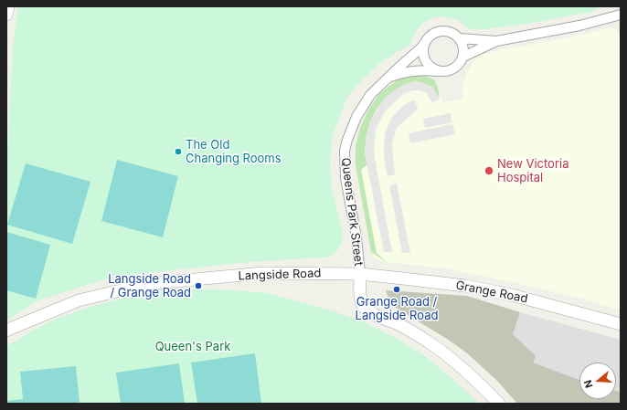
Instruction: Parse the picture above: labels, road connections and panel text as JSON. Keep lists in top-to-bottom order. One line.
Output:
{"streets":{"street":["Queens Park Street","Langside Road","Grange Road"]},"crossings":[["Queens Park Street","Langside Road"],["Queens Park Street","Grange Road"],["Langside Road","Grange Road"]],"parks":["Queen's Park"],"places":["The Old Changing Rooms","New Victoria Hospital","Langside Road / Grange Road","Grange Road / Langside Road"],"north":"left"}
